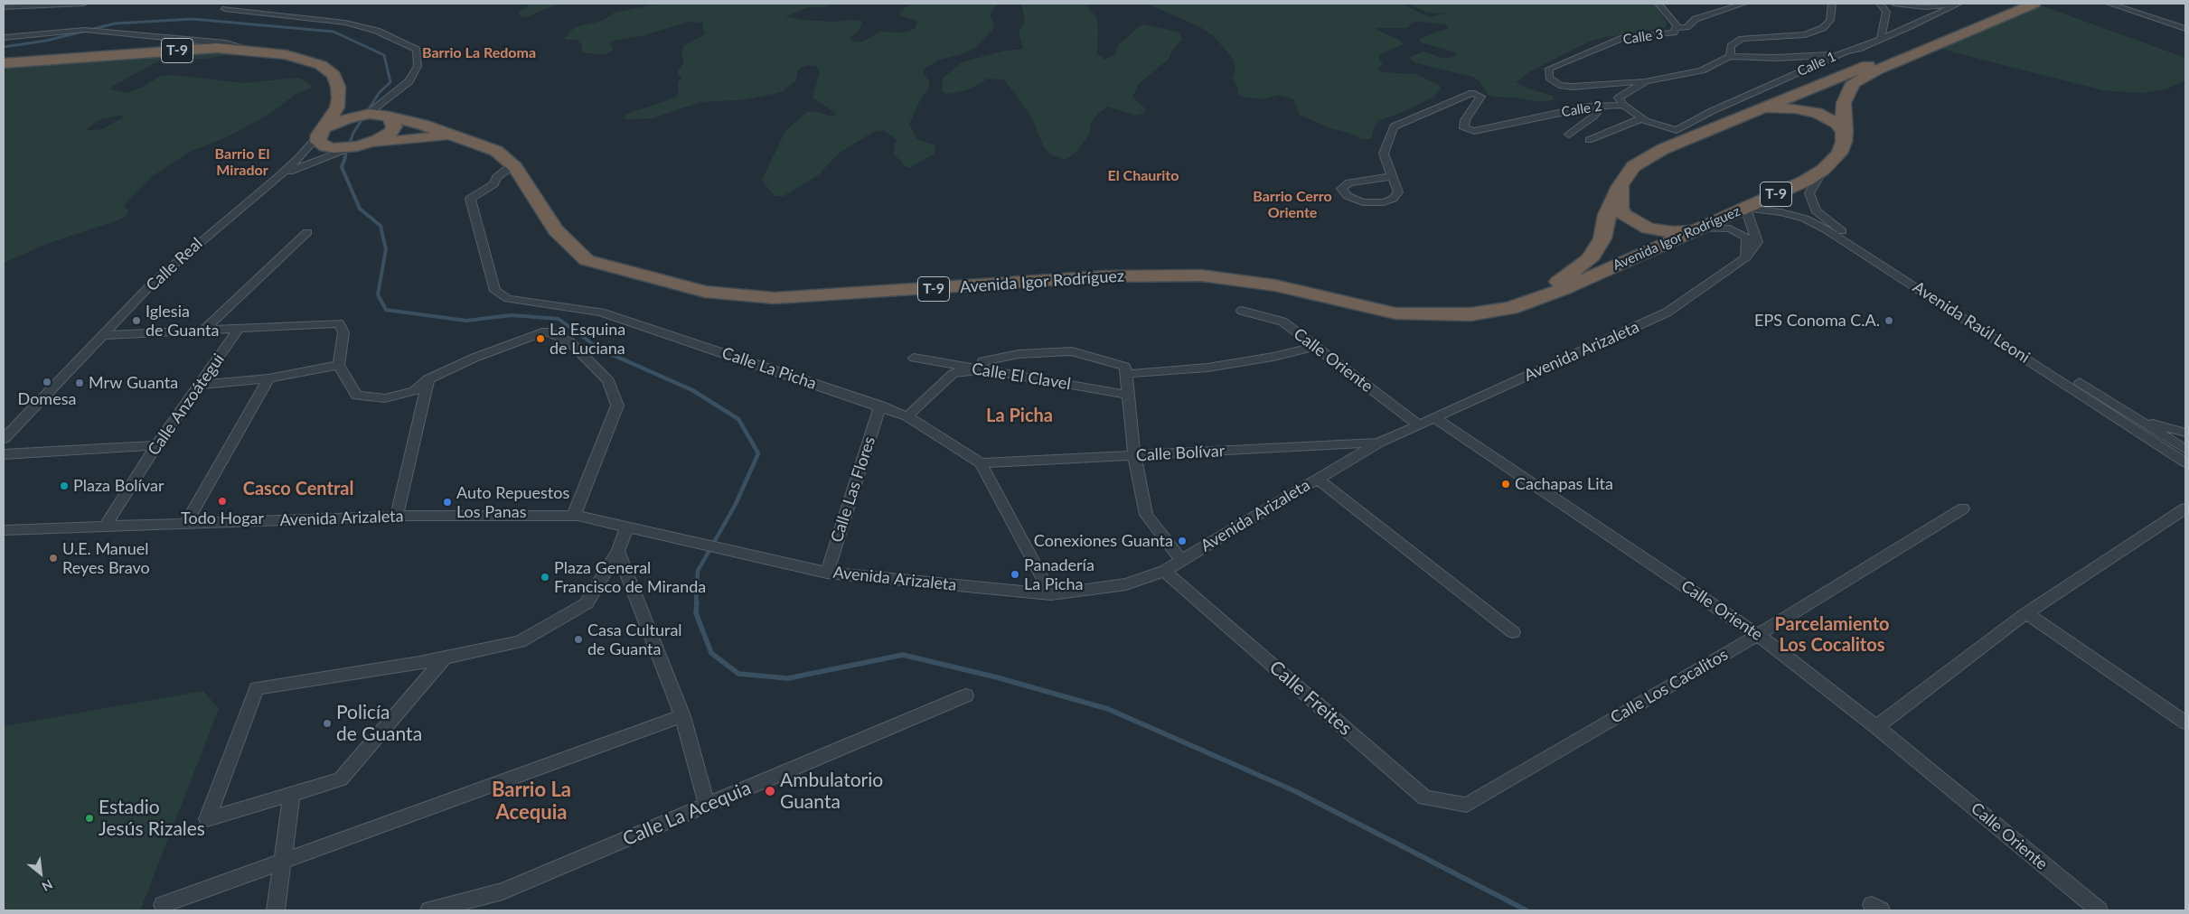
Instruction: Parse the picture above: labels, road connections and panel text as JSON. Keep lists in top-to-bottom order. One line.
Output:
{"streets":{"highway":["T-9","Avenida Igor Rodríguez"],"street":["Calle 3","Calle 1","Calle 2","Calle Real","Avenida Raúl Leoni","Avenida Arizaleta","Calle Oriente","Calle La Picha","Calle El Clavel","Calle Anzoátegui","Calle Bolívar","Calle Las Flores","Calle Los Cacalitos","Calle Freites","Calle La Acequia"]},"crossings":[["Calle 3","Calle 2"],["T-9","Avenida Igor Rodríguez"],["T-9","Avenida Raúl Leoni"],["T-9","Avenida Arizaleta"],["Avenida Igor Rodríguez","Avenida Raúl Leoni"],["Avenida Igor Rodríguez","Calle La Picha"],["Avenida Arizaleta","Calle Oriente"],["Avenida Arizaleta","Calle La Picha"],["Avenida Arizaleta","Calle Anzoátegui"],["Avenida Arizaleta","Calle Bolívar"],["Avenida Arizaleta","Calle Las Flores"],["Avenida Arizaleta","Calle Freites"],["Calle Oriente","Calle Los Cacalitos"],["Calle La Picha","Calle Bolívar"],["Calle La Picha","Calle Las Flores"],["Calle Los Cacalitos","Calle Freites"]],"districts":["Barrio La Redoma","Barrio El Mirador","El Chaurito","Barrio Cerro Oriente","La Picha","Casco Central","Parcelamiento Los Cocalitos","Barrio La Acequia"],"places":["Iglesia de Guanta","EPS Conoma C.A.","La Esquina de Luciana","Domesa","Mrw Guanta","Cachapas Lita","Plaza Bolívar","Todo Hogar","Auto Repuestos Los Panas","Conexiones Guanta","U.E. Manuel Reyes Bravo","Panadería La Picha","Plaza General Francisco de Miranda","Casa Cultural de Guanta","Policía de Guanta","Ambulatorio Guanta","Estadio Jesús Rizales"],"north":"bottom right"}
